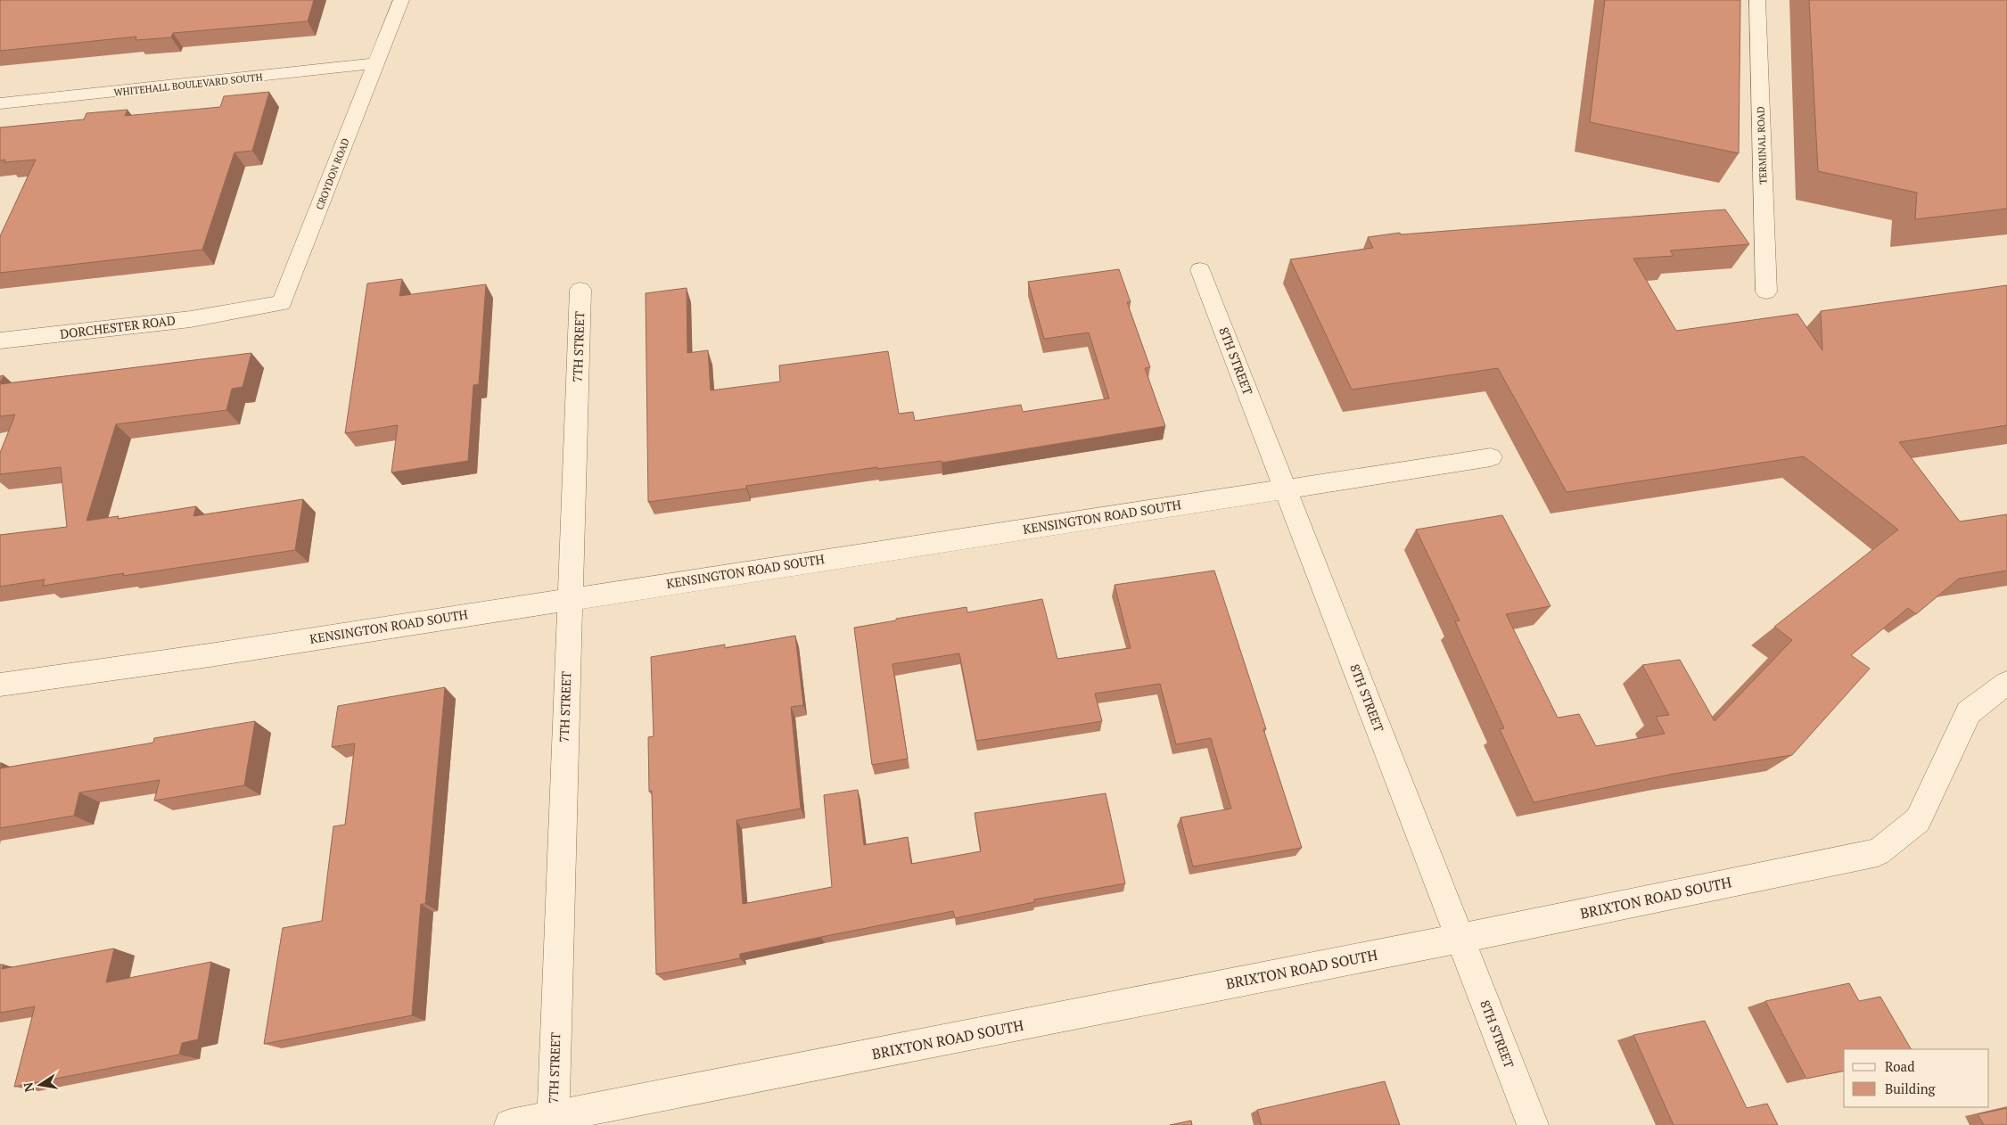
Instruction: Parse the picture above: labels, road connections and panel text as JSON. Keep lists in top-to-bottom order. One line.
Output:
{"streets":{"street":["WHITEHALL BOULEVARD SOUTH","TERMINAL ROAD","CROYDON ROAD","DORCHESTER ROAD","7TH STREET","8TH STREET","KENSINGTON ROAD SOUTH","BRIXTON ROAD SOUTH"]},"crossings":[["WHITEHALL BOULEVARD SOUTH","CROYDON ROAD"],["CROYDON ROAD","DORCHESTER ROAD"],["7TH STREET","KENSINGTON ROAD SOUTH"],["7TH STREET","BRIXTON ROAD SOUTH"],["8TH STREET","KENSINGTON ROAD SOUTH"],["8TH STREET","BRIXTON ROAD SOUTH"]],"legend":["Road","Building"],"north":"left"}
